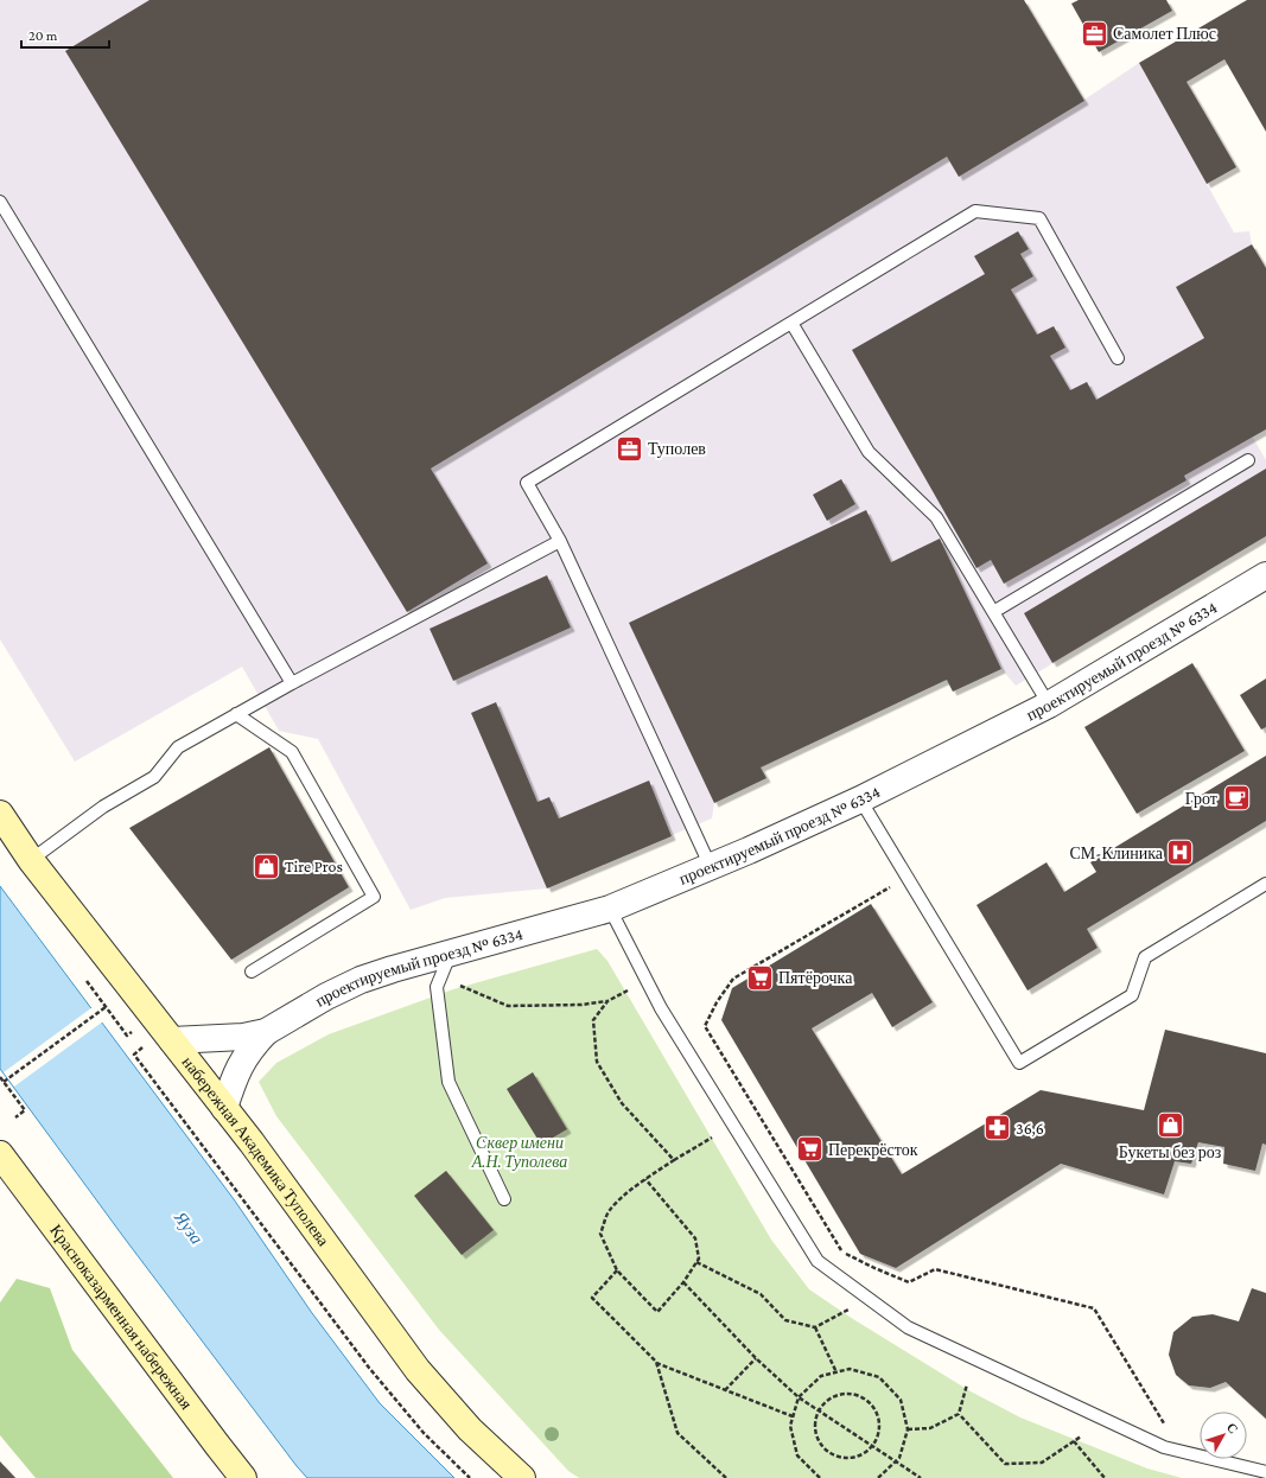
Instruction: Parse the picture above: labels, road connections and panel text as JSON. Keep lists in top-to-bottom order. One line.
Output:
{"streets":{"main road":["набережная Академика Туполева","Красноказарменная набережная"],"street":["проектируемый проезд № 6334"]},"crossings":[["проектируемый проезд № 6334","набережная Академика Туполева"]],"water":["Яуза"],"parks":["Сквер имени А.Н. Туполева"],"places":{"office":["Самолет Плюс","Туполев"],"cafe":["Грот"],"hospital":["СМ-Клиника"],"shop":["Tire Pros","Букеты без роз"],"supermarket":["Пятёрочка","Перекрёсток"],"pharmacy":["36,6"]},"scale_bar":"20 m","north":"top right"}
